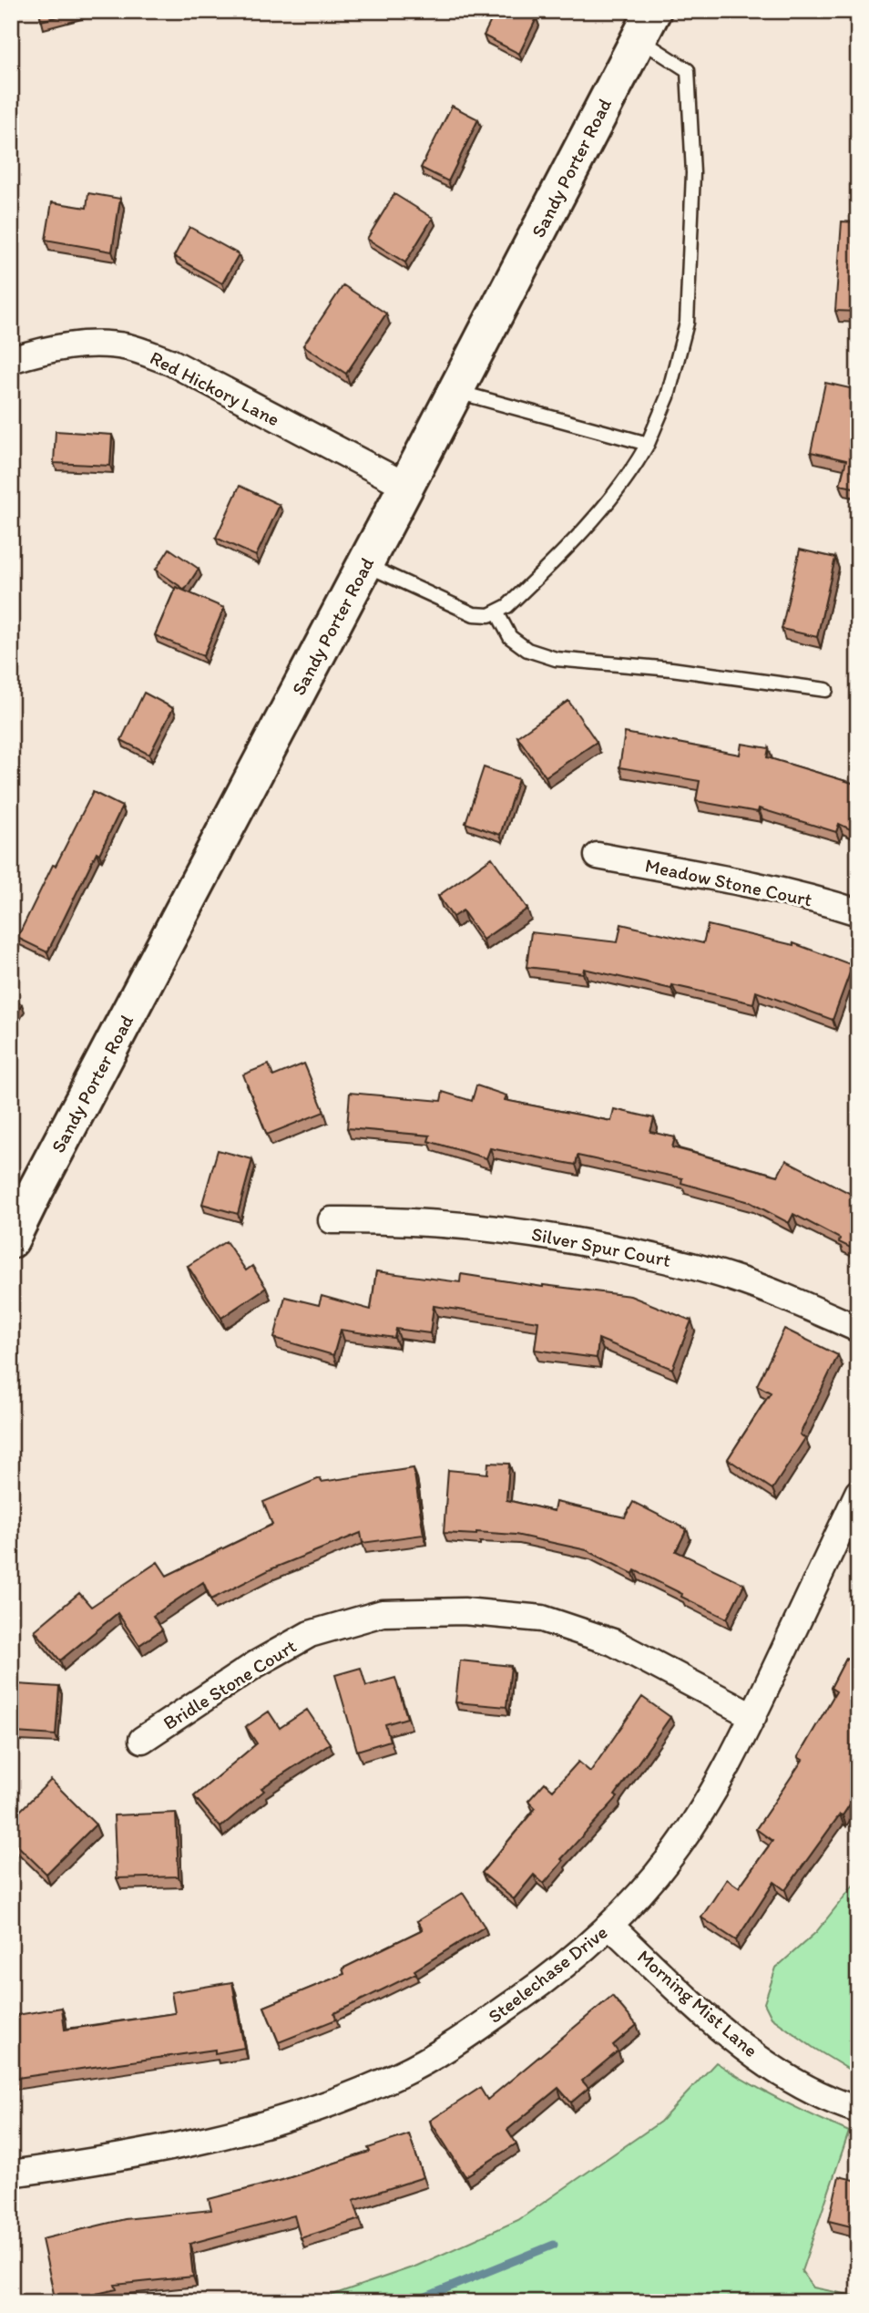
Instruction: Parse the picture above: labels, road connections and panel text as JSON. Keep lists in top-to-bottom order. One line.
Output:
{"streets":{"street":["Sandy Porter Road","Red Hickory Lane","Meadow Stone Court","Silver Spur Court","Bridle Stone Court","Steelechase Drive","Morning Mist Lane"]},"crossings":[["Sandy Porter Road","Red Hickory Lane"],["Bridle Stone Court","Steelechase Drive"],["Steelechase Drive","Morning Mist Lane"]]}
